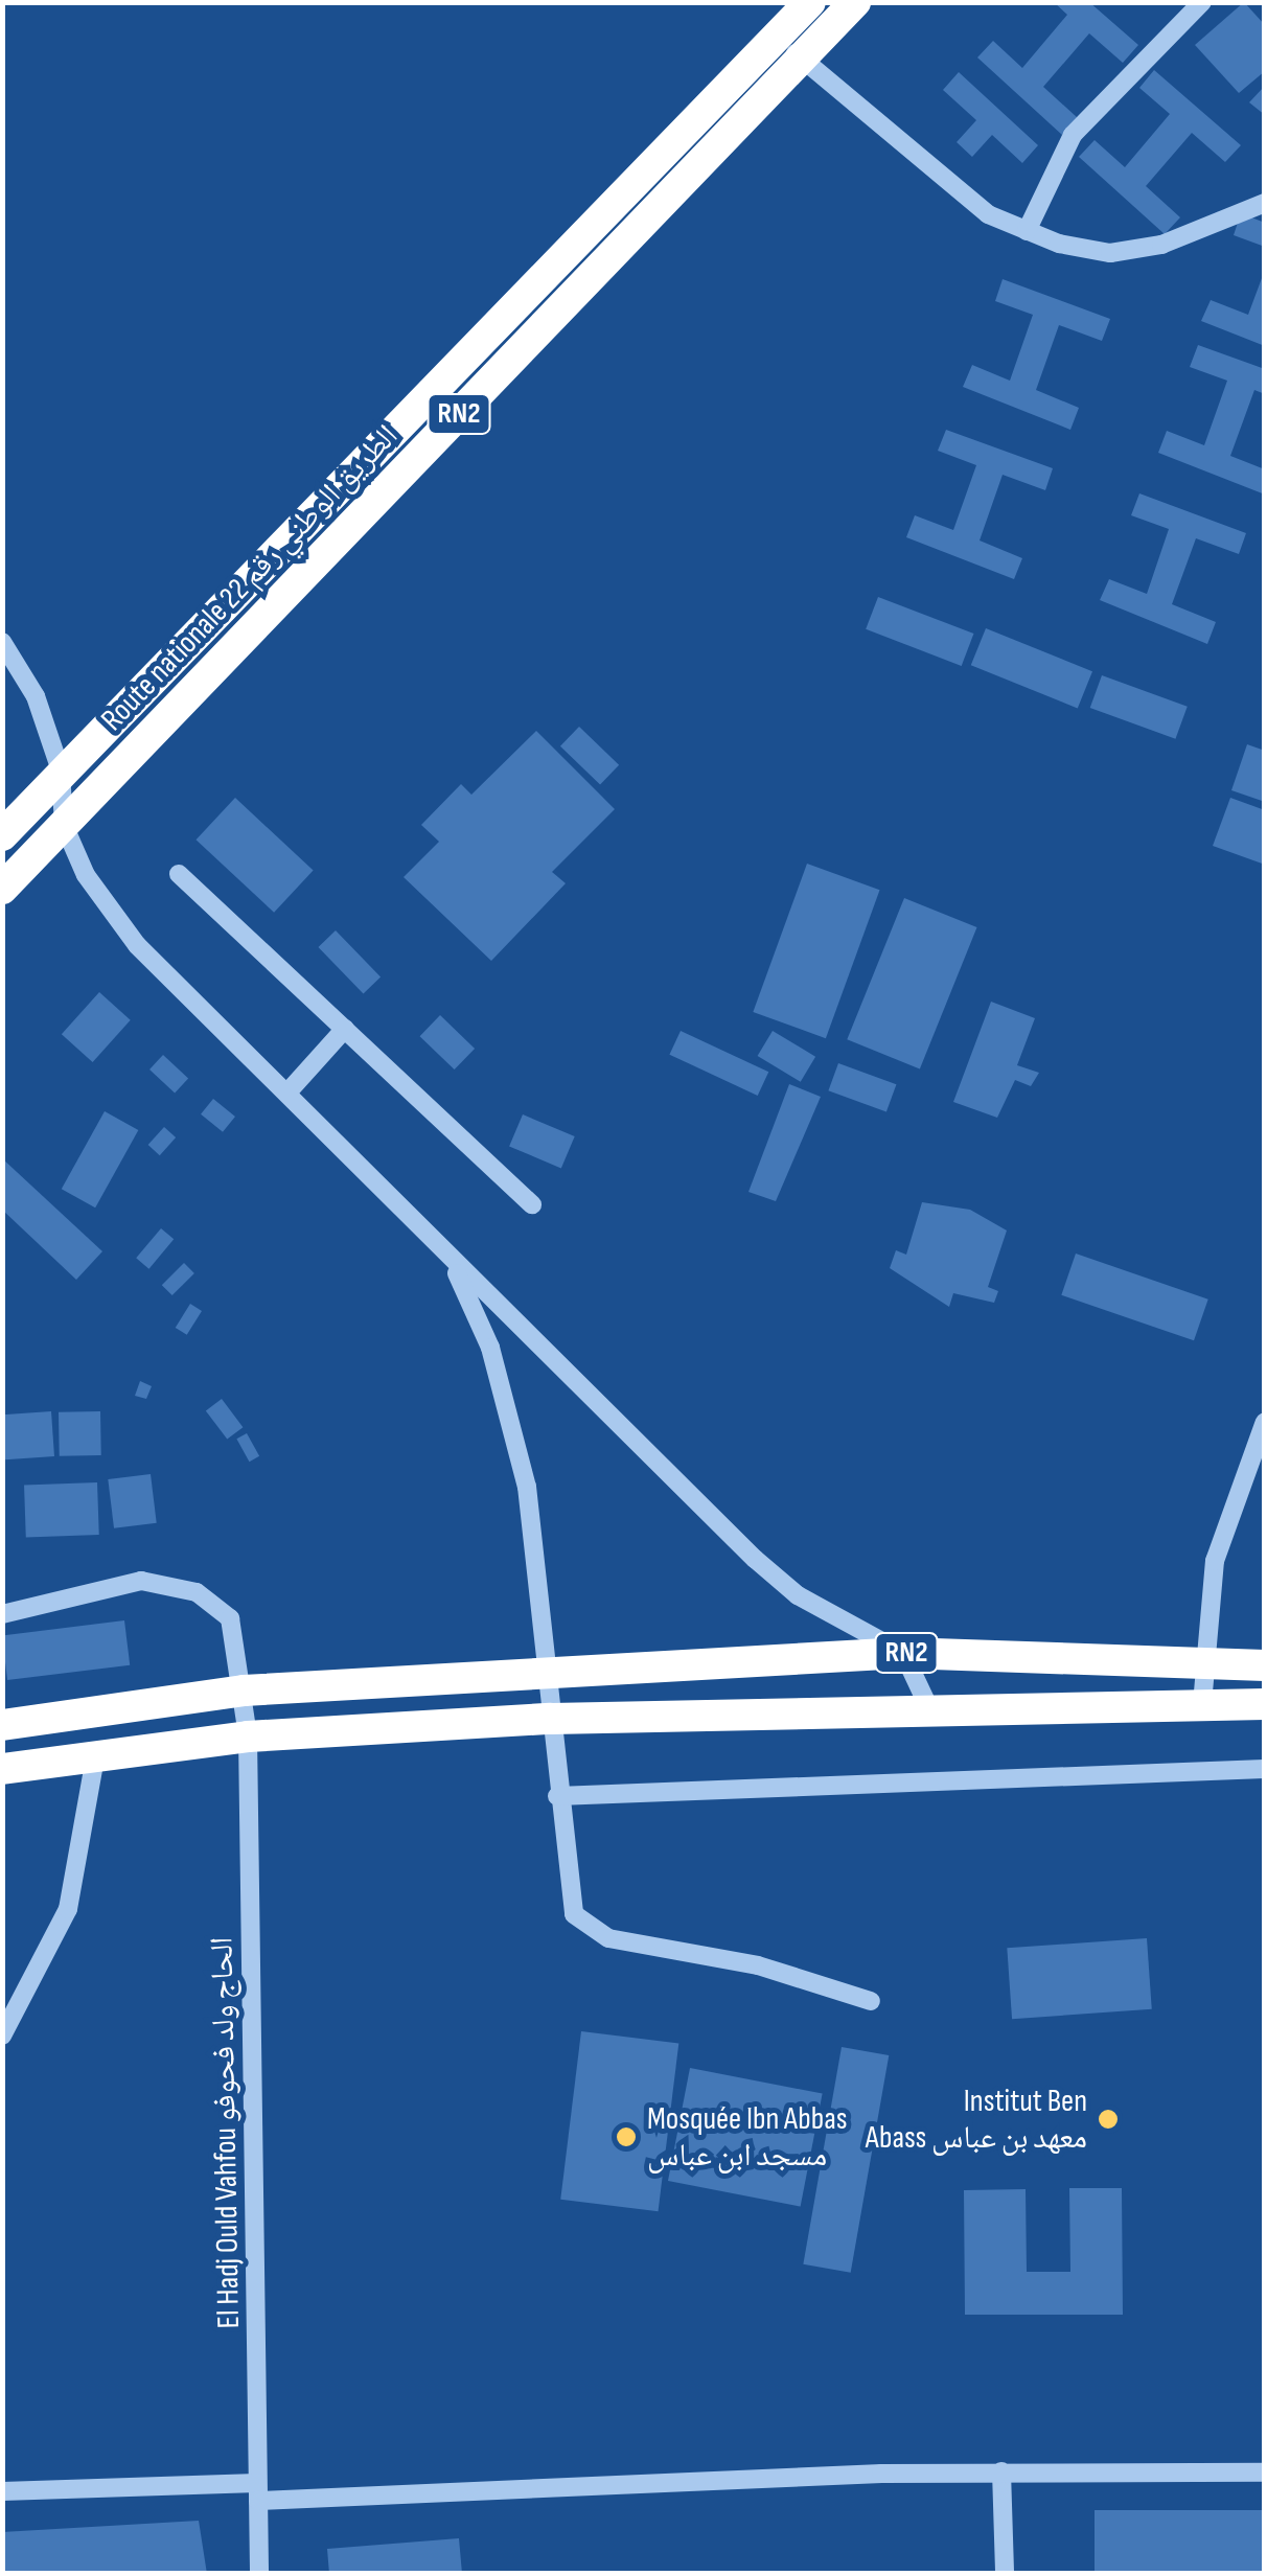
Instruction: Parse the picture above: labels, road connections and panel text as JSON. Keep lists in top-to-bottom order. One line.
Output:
{"streets":{"highway":["RN2","Route nationale 22 الطريق الوطني رقم"],"street":["El Hadj Ould Vahfou الحاج ولد فحوفو"]},"crossings":[["RN2","El Hadj Ould Vahfou الحاج ولد فحوفو"]],"places":["Institut Ben Abass معهد بن عباس","Mosquée Ibn Abbas مسجد ابن عباس"]}
